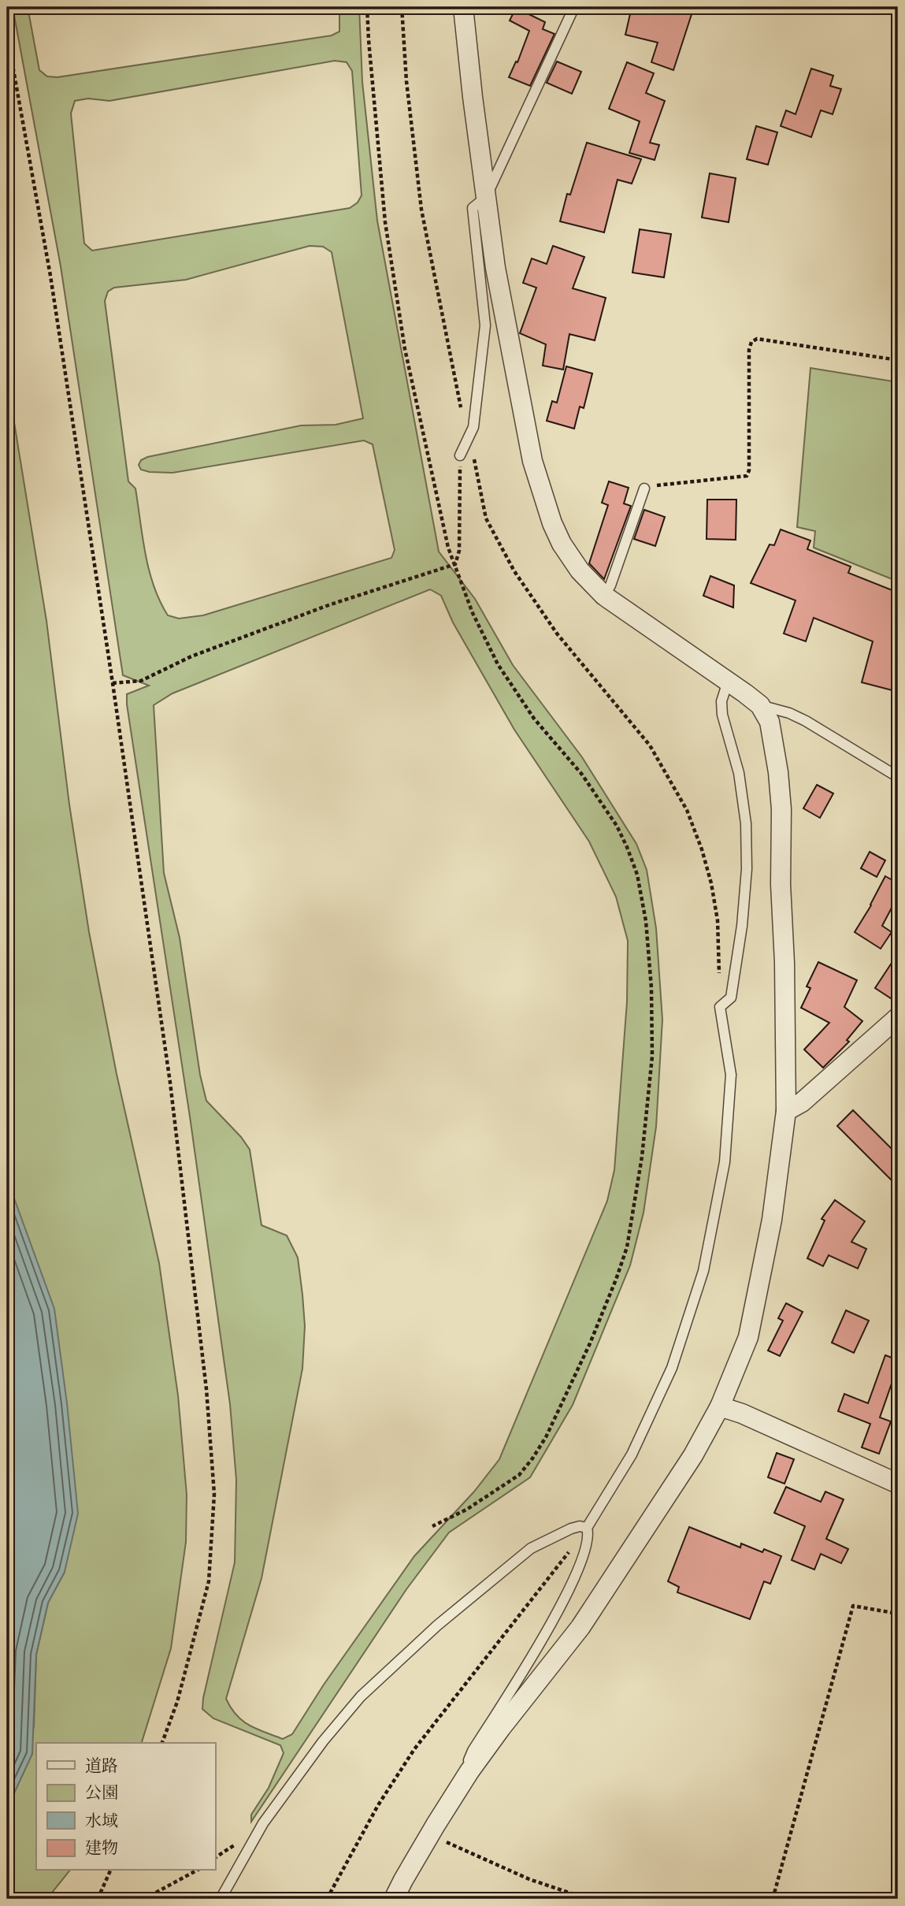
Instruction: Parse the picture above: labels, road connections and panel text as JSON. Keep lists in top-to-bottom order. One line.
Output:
{"legend":["道路","公園","水域","建物"]}
